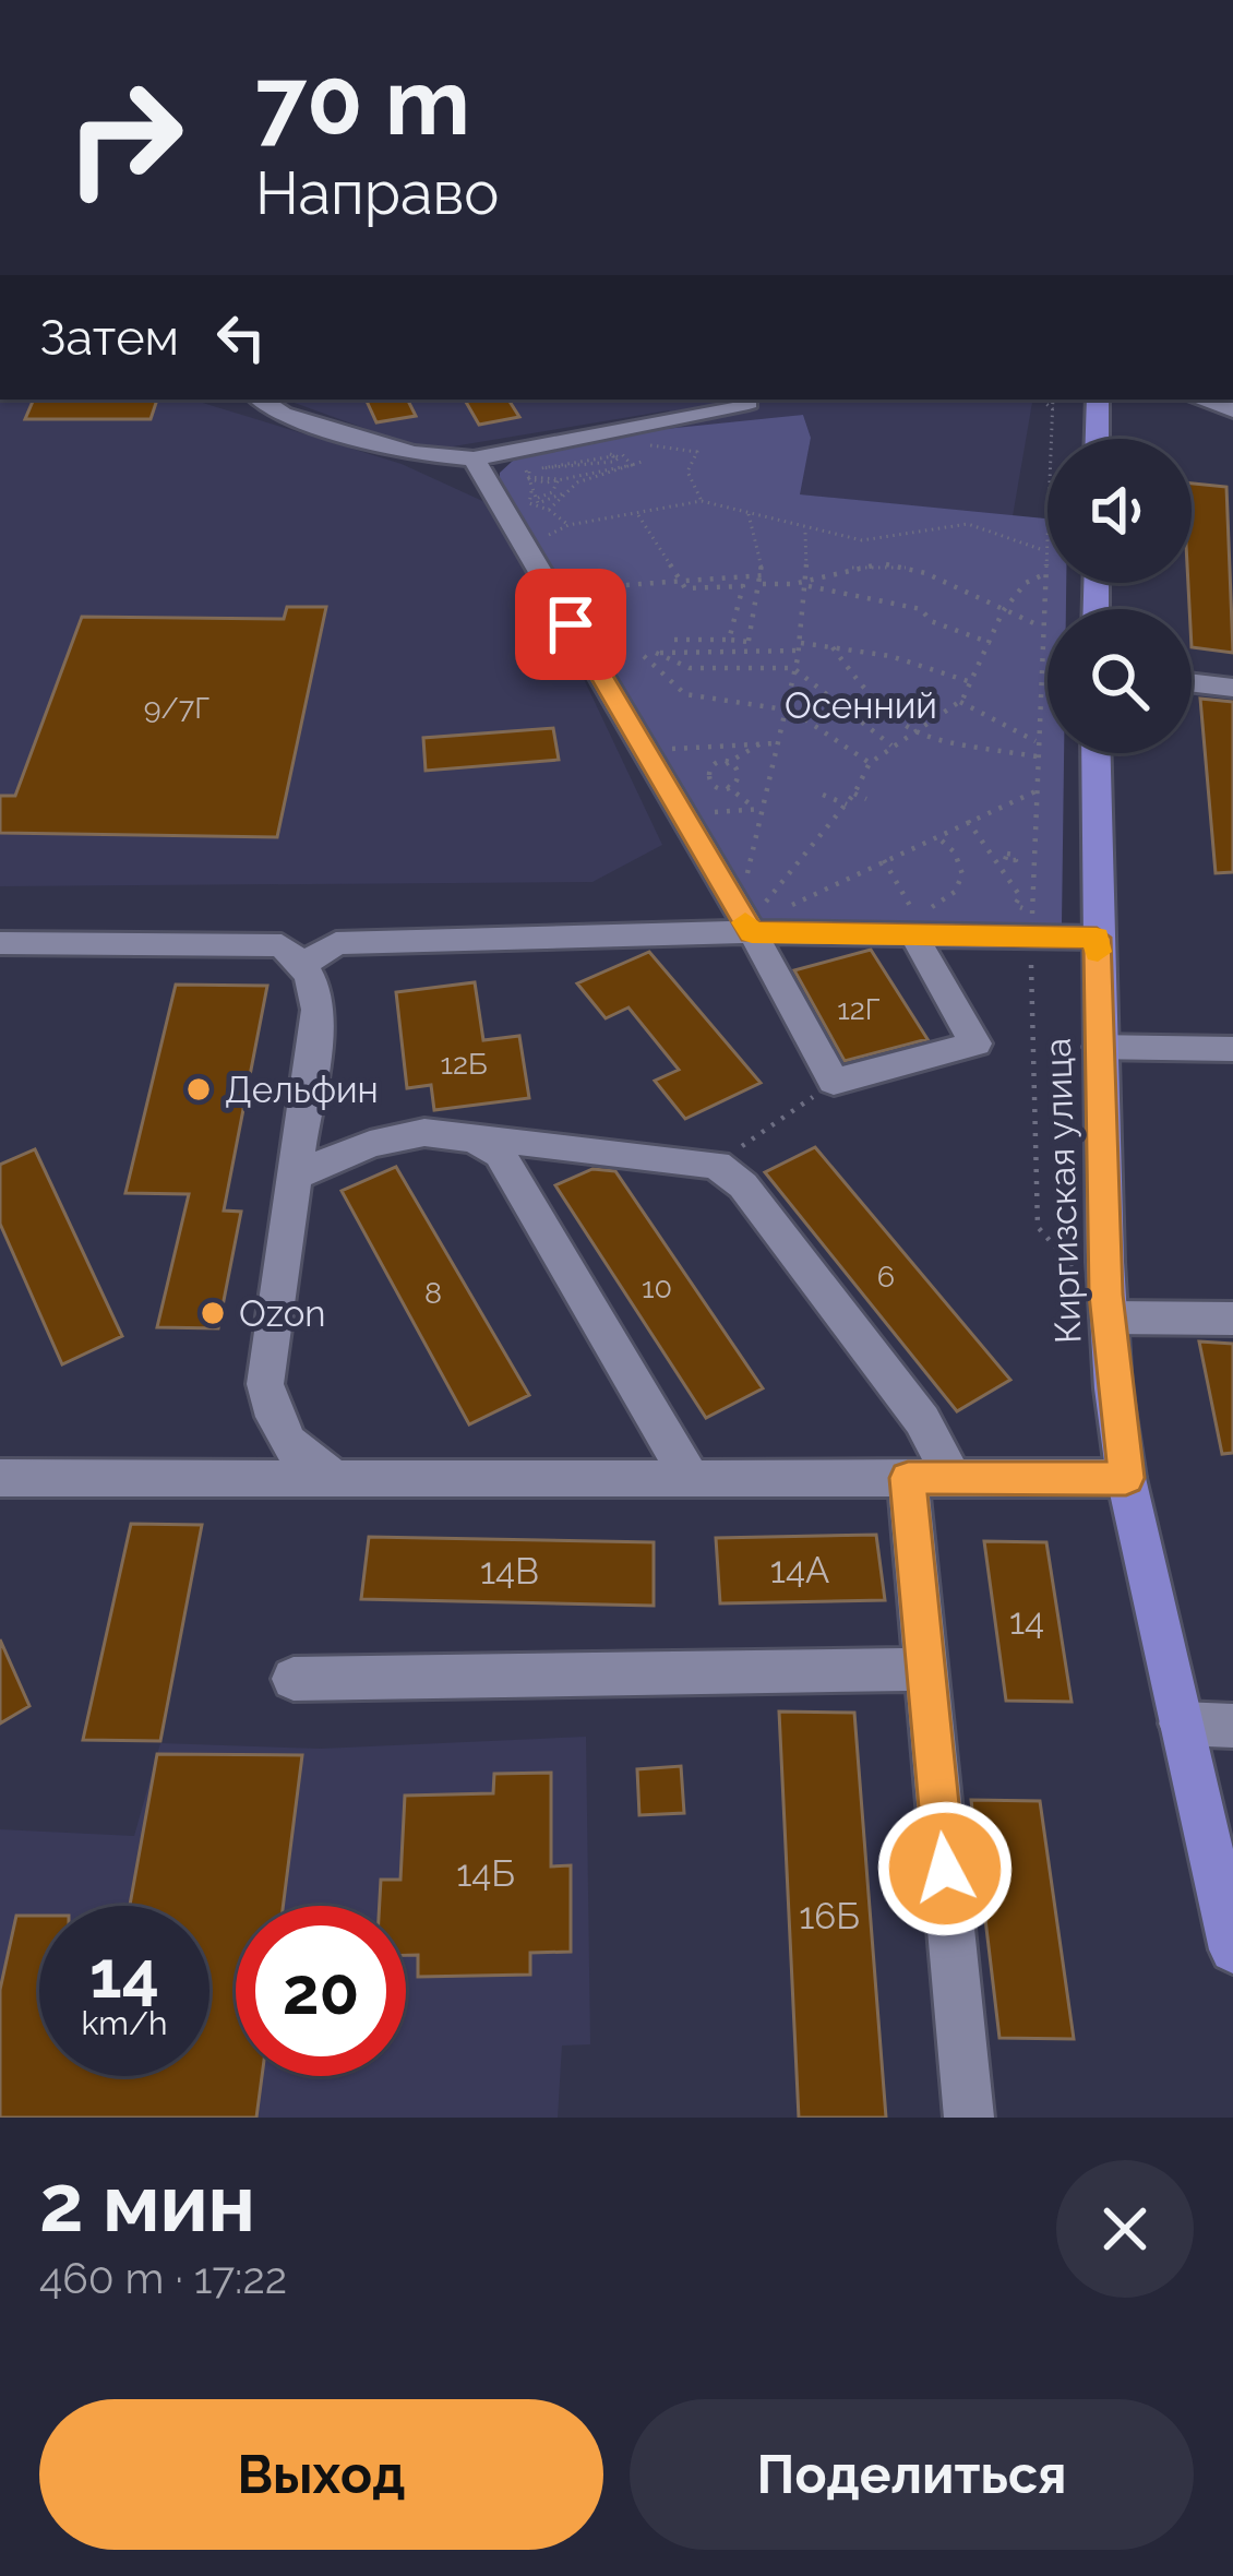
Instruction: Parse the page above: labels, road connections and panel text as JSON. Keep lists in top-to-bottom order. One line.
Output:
{"streets":{"main road":["Киргизская улица"]},"parks":["Осенний"],"places":["Дельфин","Ozon"],"house_numbers":["9/7Г","12Г","12Б","6","10","8","14А","14В","14","14Б","16Б"],"page":{"turn":["70 m","Направо"],"then":"Затем","speed":"14 km/h","limit":"20","heading":["2 мин","460 m · 17:22"],"buttons":["Выход","Поделиться"]}}
